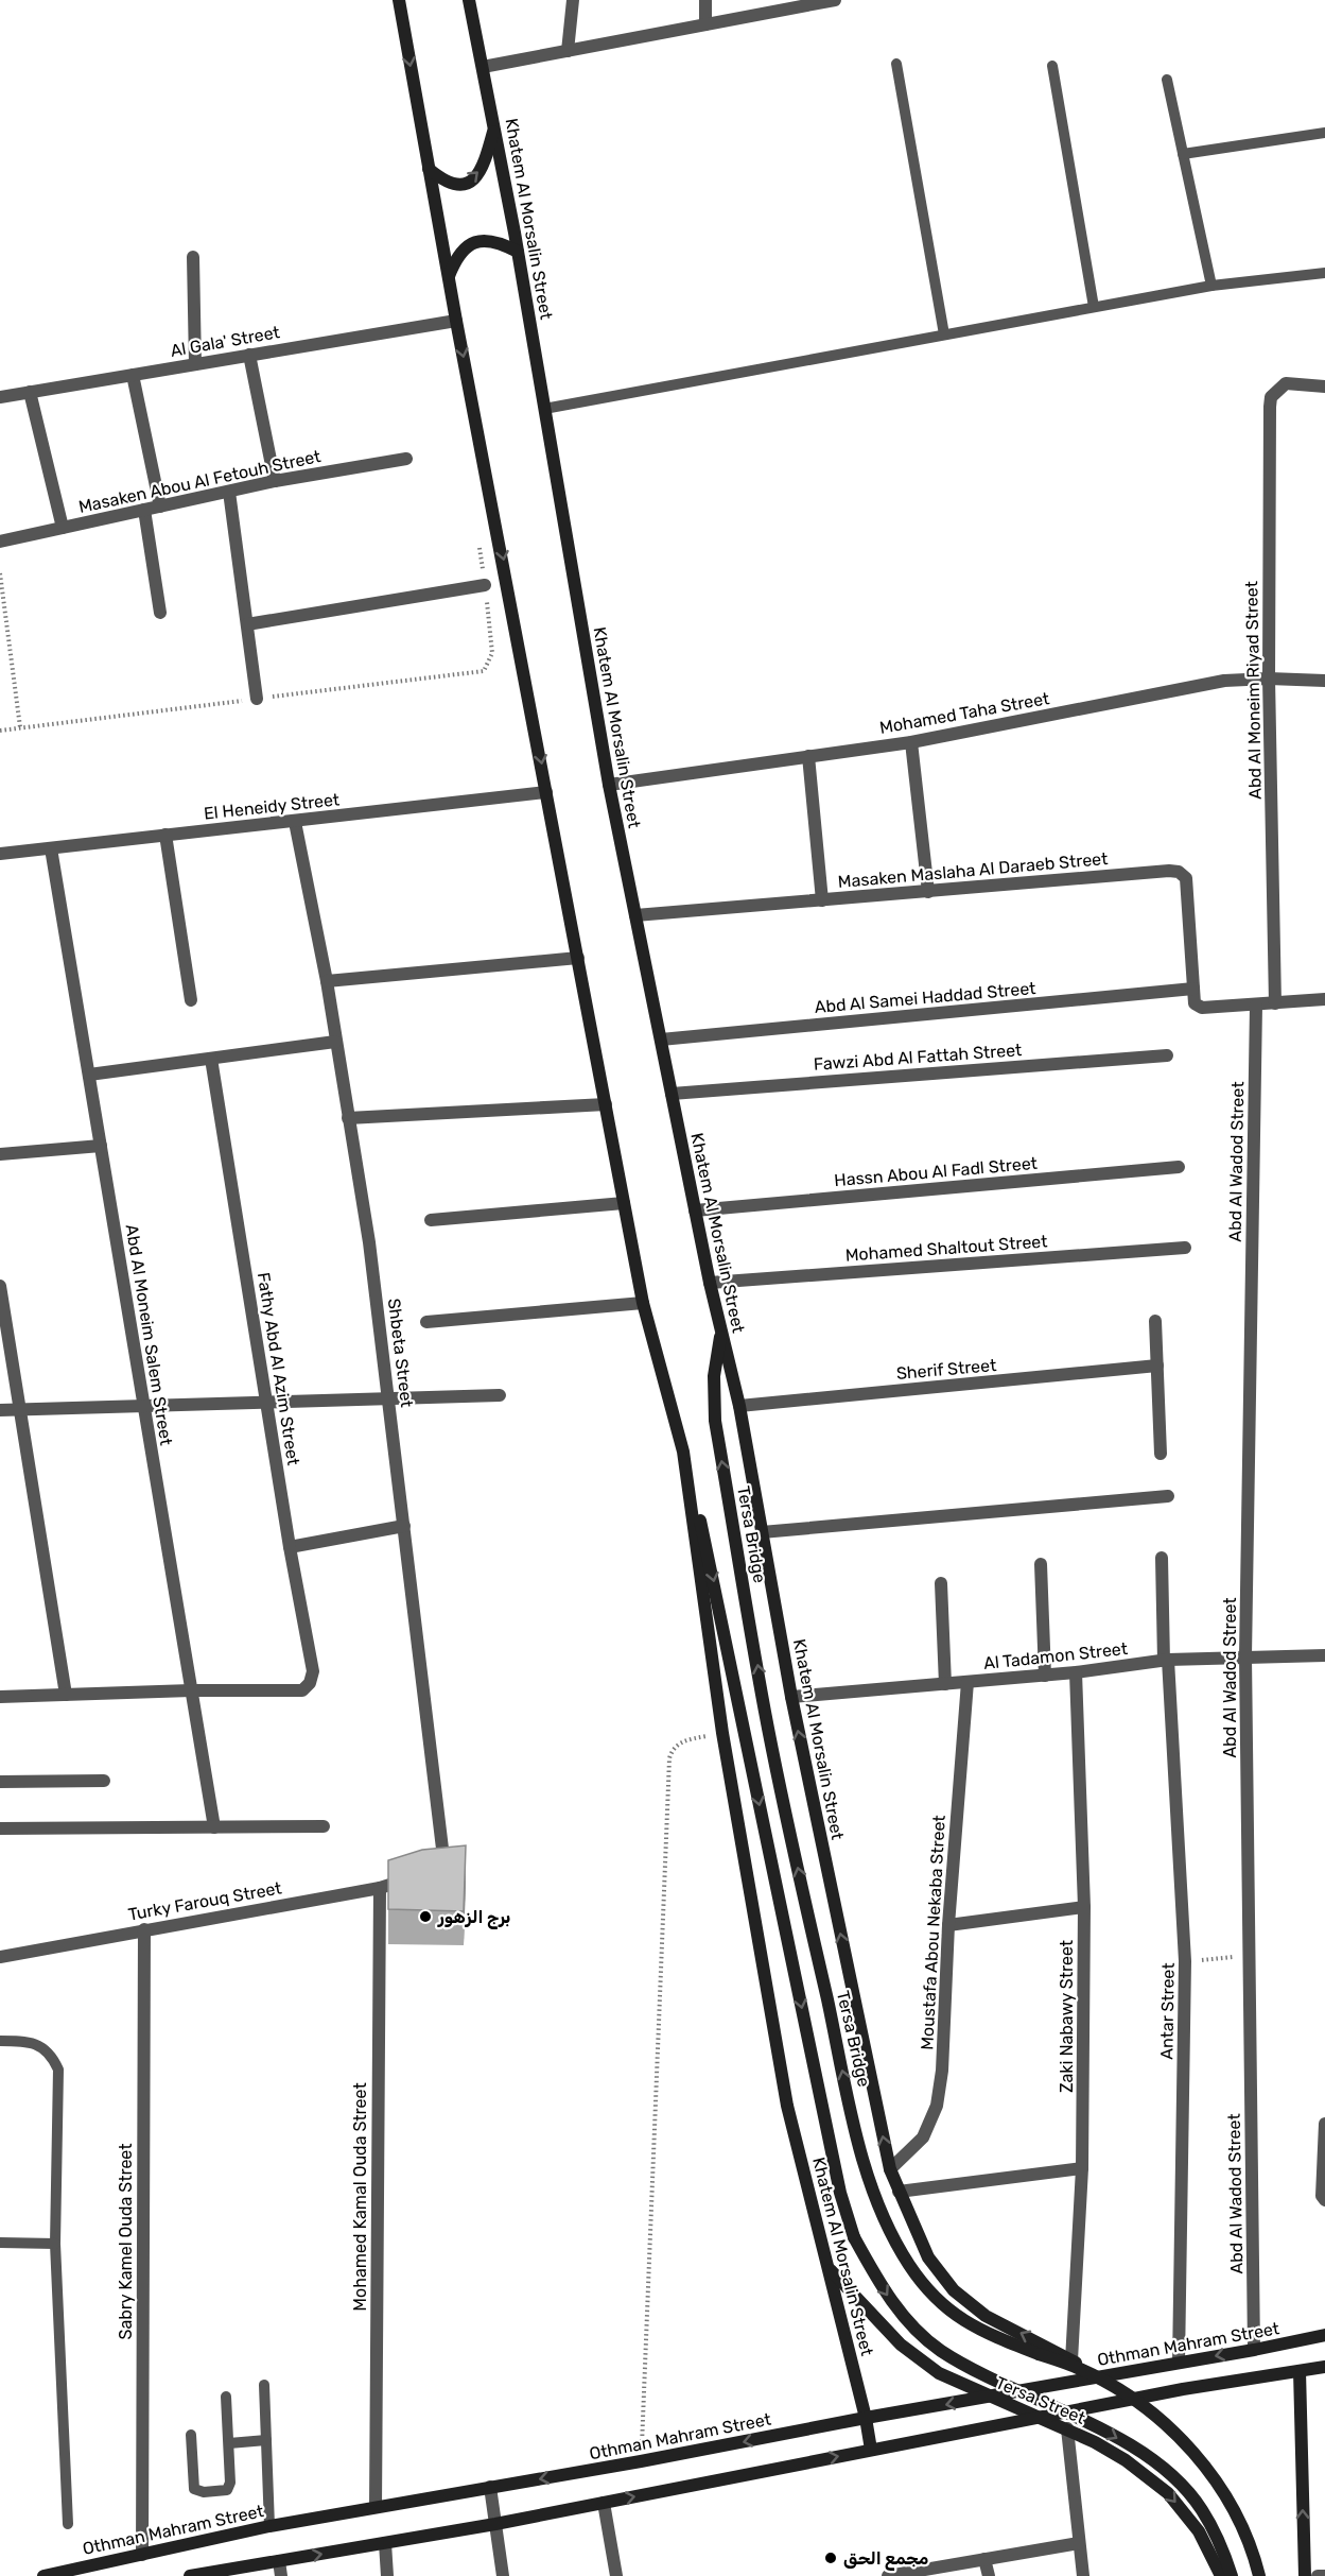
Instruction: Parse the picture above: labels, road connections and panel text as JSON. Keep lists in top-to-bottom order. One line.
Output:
{"streets":{"main road":["Khatem Al Morsalin Street","Tersa Bridge","Othman Mahram Street","Tersa Street"],"street":["Al Gala' Street","Masaken Abou Al Fetouh Street","Abd Al Moneim Riyad Street","Mohamed Taha Street","El Heneidy Street","Masaken Maslaha Al Daraeb Street","Abd Al Samei Haddad Street","Fawzi Abd Al Fattah Street","Abd Al Wadod Street","Hassn Abou Al Fadl Street","Mohamed Shaltout Street","Abd Al Moneim Salem Street","Shbeta Street","Fathy Abd Al Azim Street","Sherif Street","Al Tadamon Street","Turky Farouq Street","Moustafa Abou Nekaba Street","Antar Street","Zaki Nabawy Street","Mohamed Kamal Ouda Street","Sabry Kamel Ouda Street"]},"crossings":[["Khatem Al Morsalin Street","Al Gala' Street"],["Khatem Al Morsalin Street","Mohamed Taha Street"],["Khatem Al Morsalin Street","El Heneidy Street"],["Khatem Al Morsalin Street","Masaken Maslaha Al Daraeb Street"],["Khatem Al Morsalin Street","Abd Al Samei Haddad Street"],["Khatem Al Morsalin Street","Fawzi Abd Al Fattah Street"],["Khatem Al Morsalin Street","Hassn Abou Al Fadl Street"],["Khatem Al Morsalin Street","Mohamed Shaltout Street"],["Khatem Al Morsalin Street","Sherif Street"],["Khatem Al Morsalin Street","Tersa Bridge"],["Khatem Al Morsalin Street","Al Tadamon Street"],["Khatem Al Morsalin Street","Moustafa Abou Nekaba Street"],["Khatem Al Morsalin Street","Zaki Nabawy Street"],["Khatem Al Morsalin Street","Othman Mahram Street"],["Khatem Al Morsalin Street","Tersa Street"],["Abd Al Moneim Riyad Street","Mohamed Taha Street"],["El Heneidy Street","Abd Al Moneim Salem Street"],["El Heneidy Street","Shbeta Street"],["Masaken Maslaha Al Daraeb Street","Abd Al Samei Haddad Street"],["Masaken Maslaha Al Daraeb Street","Abd Al Wadod Street"],["Abd Al Wadod Street","Al Tadamon Street"],["Abd Al Wadod Street","Othman Mahram Street"],["Abd Al Moneim Salem Street","Fathy Abd Al Azim Street"],["Al Tadamon Street","Moustafa Abou Nekaba Street"],["Al Tadamon Street","Antar Street"],["Al Tadamon Street","Zaki Nabawy Street"],["Turky Farouq Street","Mohamed Kamal Ouda Street"],["Turky Farouq Street","Sabry Kamel Ouda Street"],["Antar Street","Othman Mahram Street"],["Mohamed Kamal Ouda Street","Othman Mahram Street"],["Sabry Kamel Ouda Street","Othman Mahram Street"],["Othman Mahram Street","Tersa Street"]],"one_way":["Tersa Street"],"places":["برج الزهور","مجمع الحق"]}
